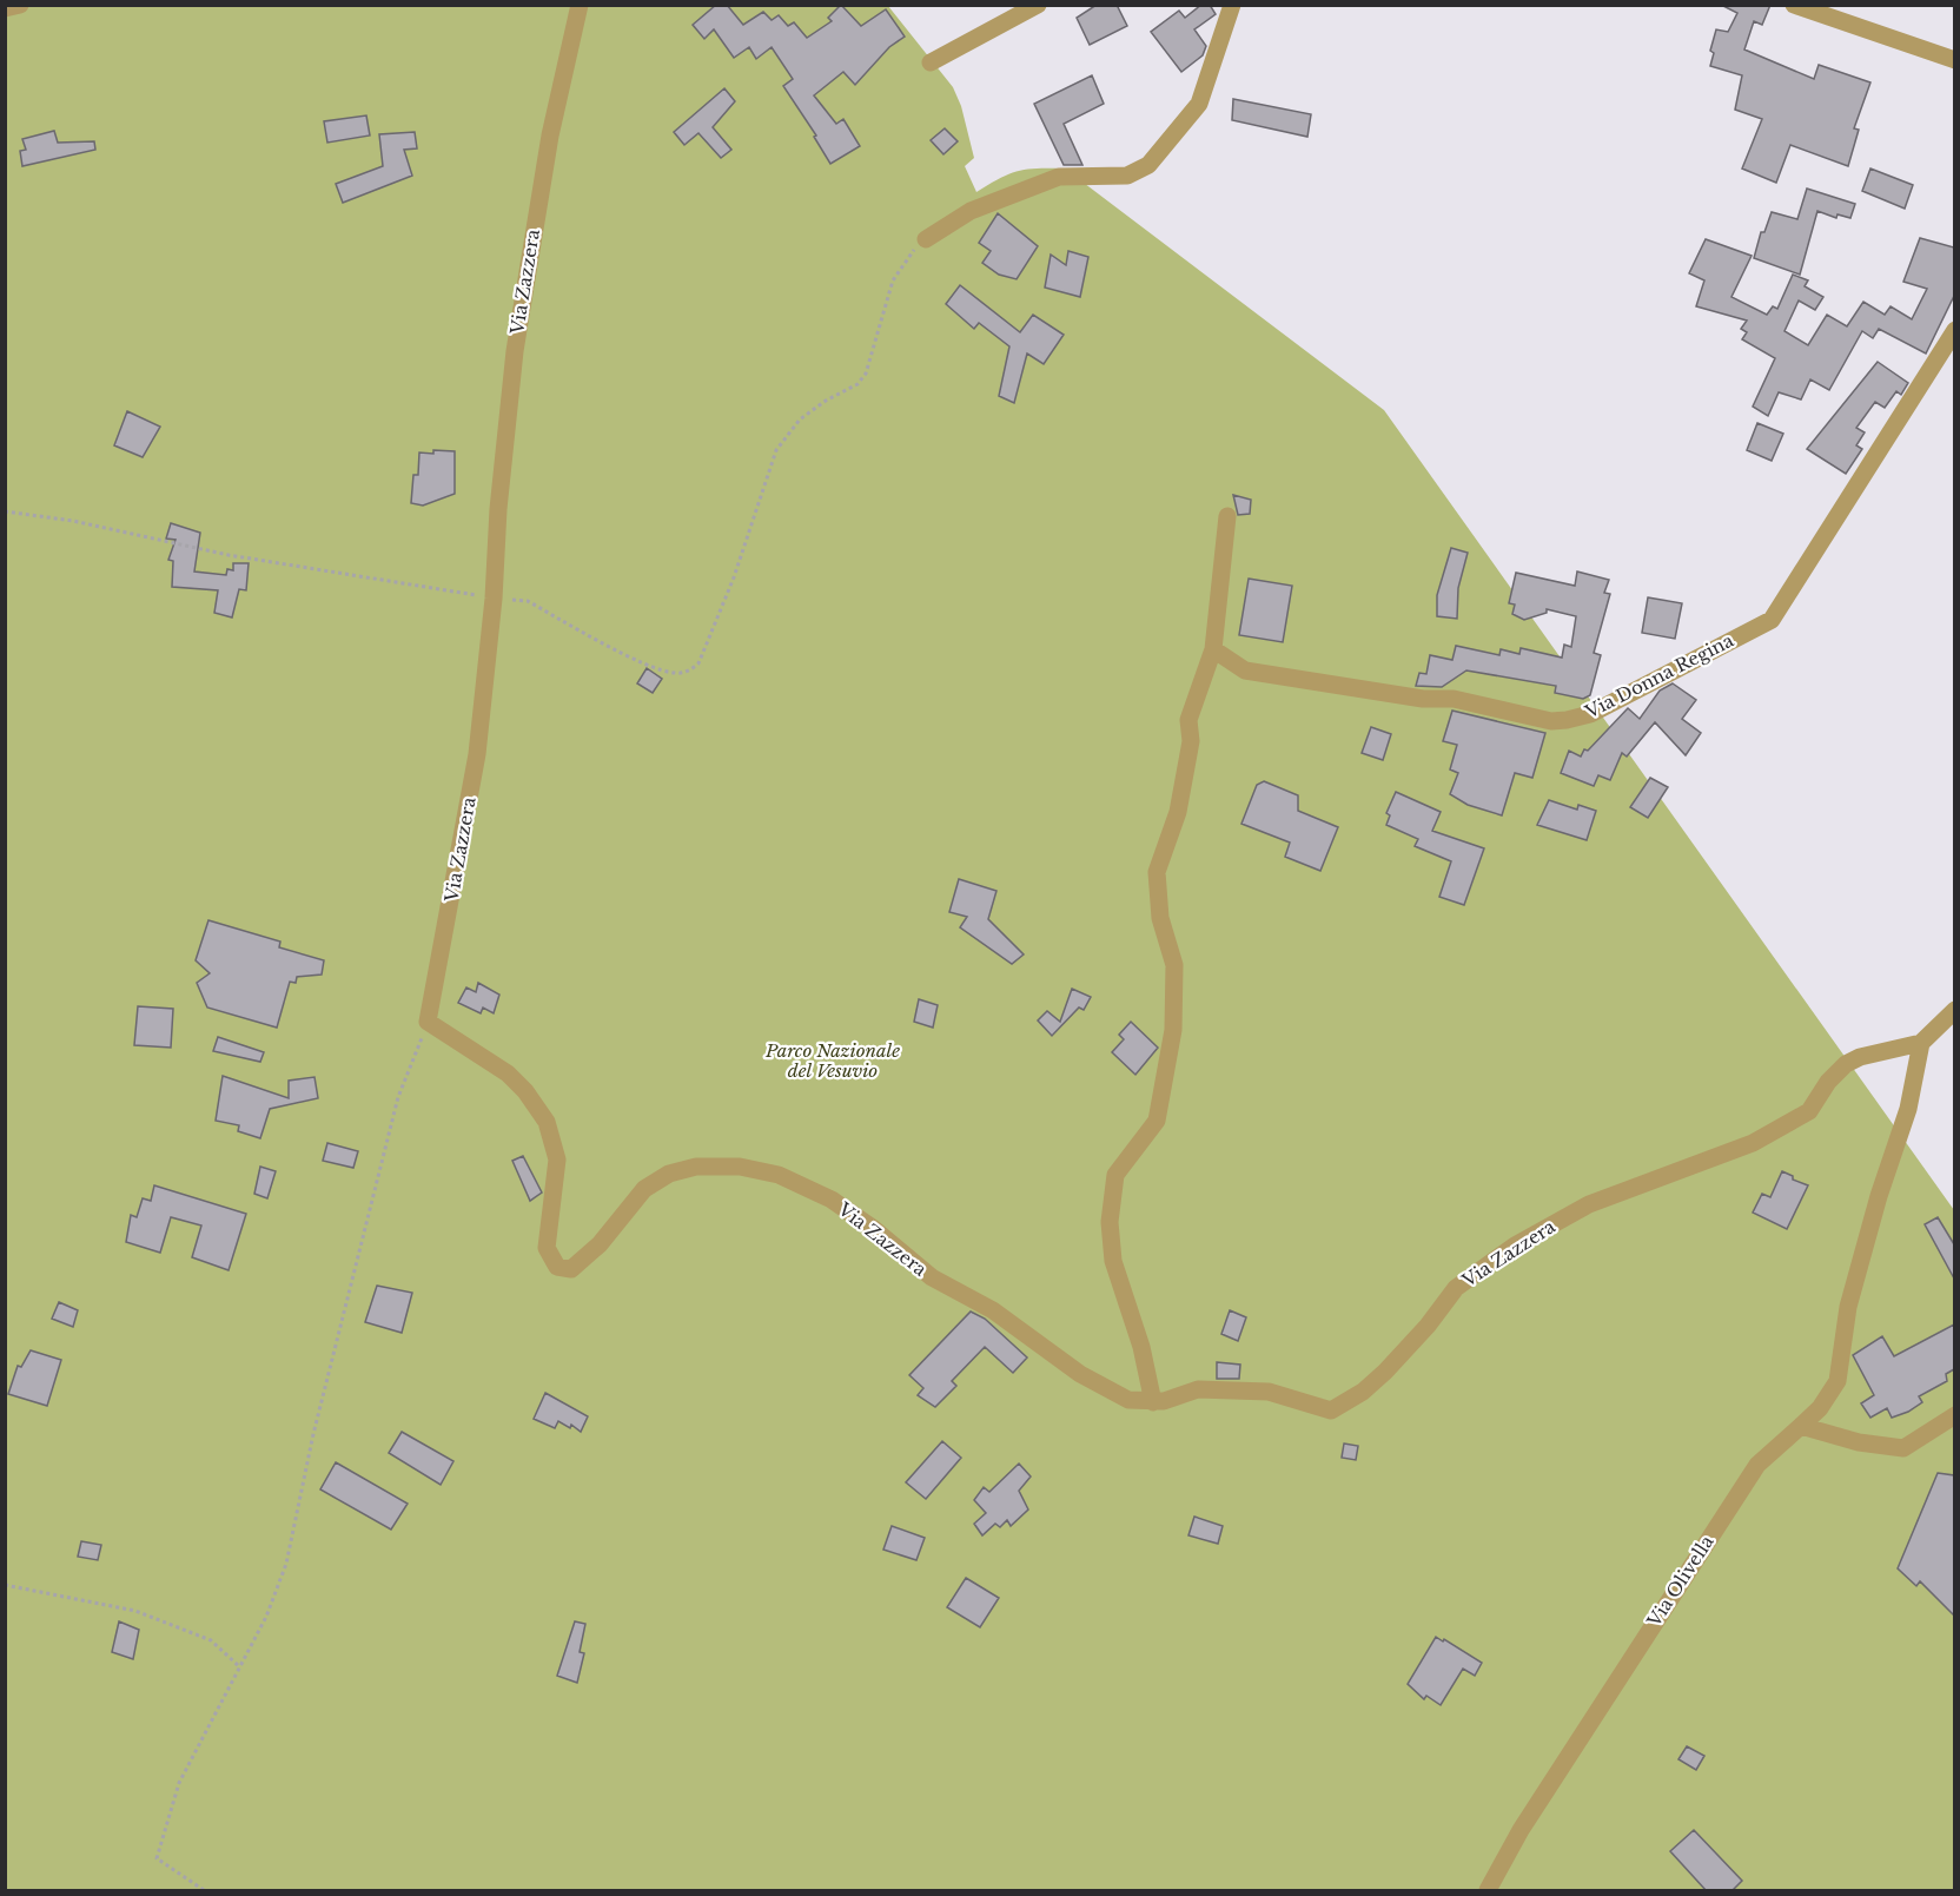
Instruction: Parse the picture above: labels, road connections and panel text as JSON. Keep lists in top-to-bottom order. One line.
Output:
{"streets":{"street":["Via Zazzera","Via Donna Regina","Via Olivella"]},"crossings":[["Via Zazzera","Via Olivella"]],"parks":["Parco Nazionale del Vesuvio"]}
